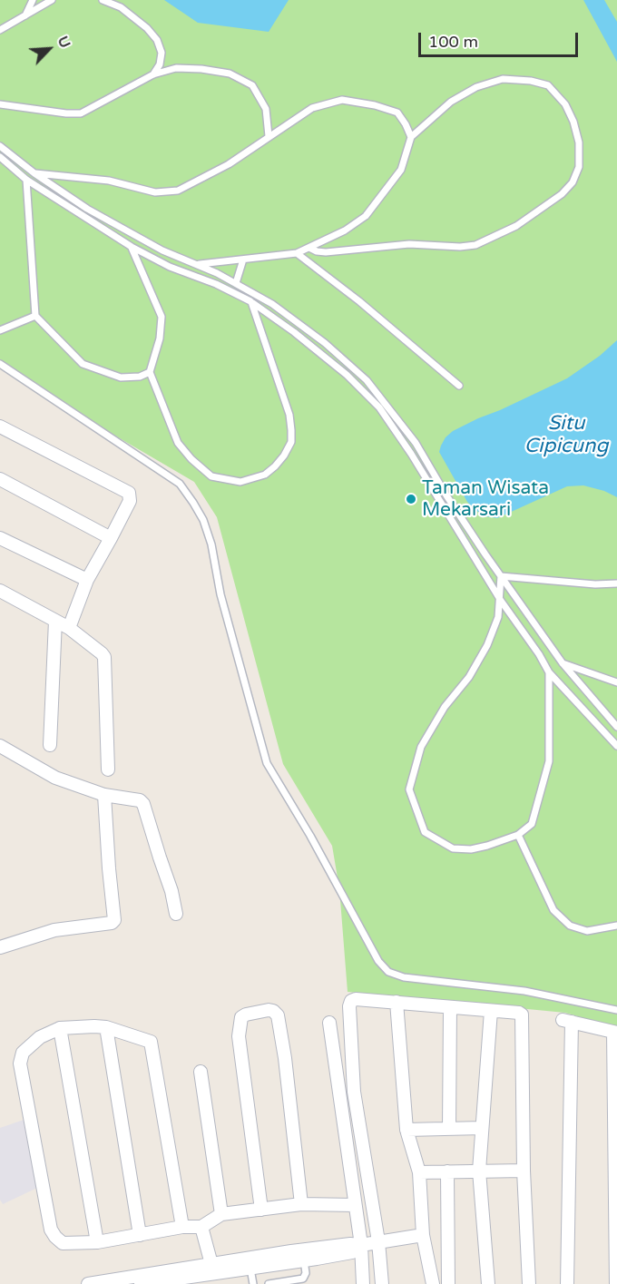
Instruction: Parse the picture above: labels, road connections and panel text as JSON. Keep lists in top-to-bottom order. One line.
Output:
{"water":["Situ Cipicung"],"places":["Taman Wisata Mekarsari"],"scale_bar":"100 m","north":"top right"}
